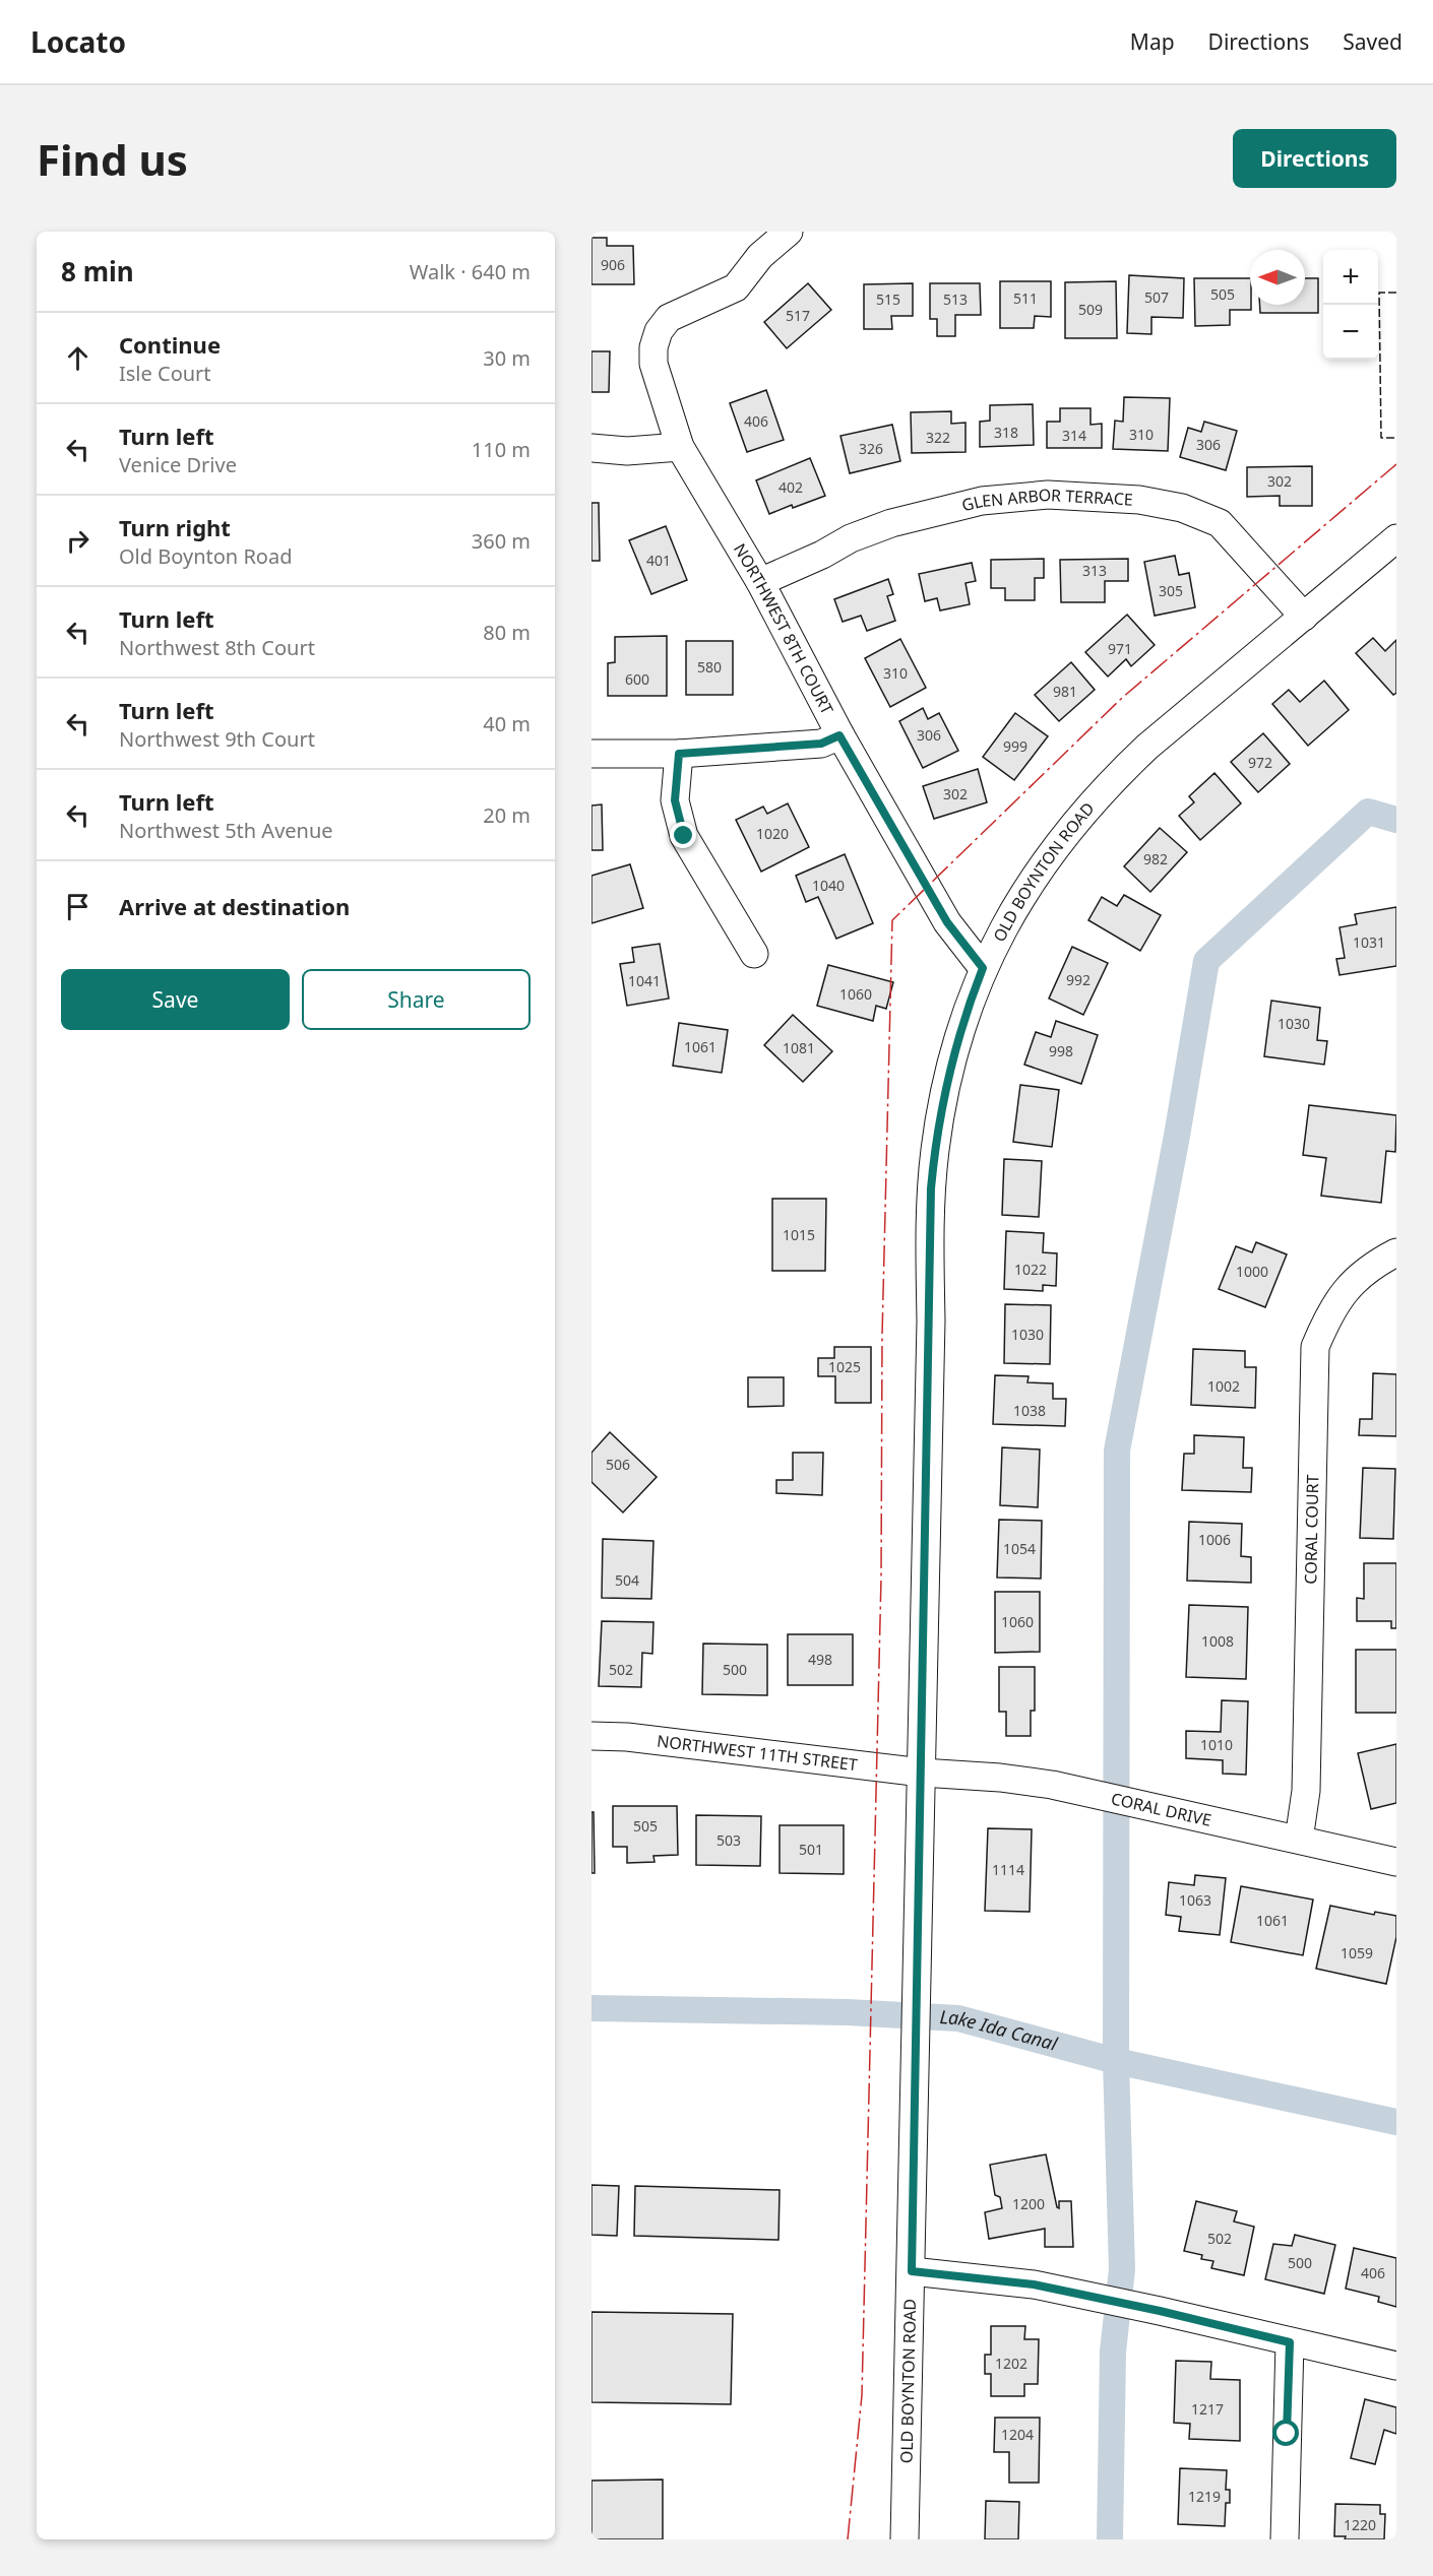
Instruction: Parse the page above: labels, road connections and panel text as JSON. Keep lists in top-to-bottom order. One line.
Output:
{"streets":{"street":["GLEN ARBOR TERRACE","NORTHWEST 8TH COURT","OLD BOYNTON ROAD","CORAL COURT","NORTHWEST 11TH STREET","CORAL DRIVE"]},"crossings":[["GLEN ARBOR TERRACE","NORTHWEST 8TH COURT"],["GLEN ARBOR TERRACE","OLD BOYNTON ROAD"],["NORTHWEST 8TH COURT","OLD BOYNTON ROAD"],["OLD BOYNTON ROAD","NORTHWEST 11TH STREET"],["OLD BOYNTON ROAD","CORAL DRIVE"],["CORAL COURT","CORAL DRIVE"],["NORTHWEST 11TH STREET","CORAL DRIVE"]],"water":["Lake Ida Canal"],"house_numbers":["906","505","507","511","515","513","509","517","406","318","310","314","322","306","326","302","402","401","313","305","971","580","310","600","981","306","999","972","302","1020","982","1040","1031","992","1041","1060","1030","1061","1081","998","1015","1022","1000","1030","1025","1002","1038","506","1006","1054","504","1060","1008","498","502","500","1010","505","503","501","1114","1063","1061","1059","1200","502","500","406","1202","1217","1204","1219","1220"],"north":"left","page":{"header":"Locato","nav":["Map","Directions","Saved"],"buttons":["Directions",["Save","Share"]],"title":"Find us","heading":["8 min","Walk · 640 m"],"map_buttons":["+","−"],"list":[["Continue","Isle Court","30 m"],["Turn left","Venice Drive","110 m"],["Turn right","Old Boynton Road","360 m"],["Turn left","Northwest 8th Court","80 m"],["Turn left","Northwest 9th Court","40 m"],["Turn left","Northwest 5th Avenue","20 m"],"Arrive at destination"]}}
